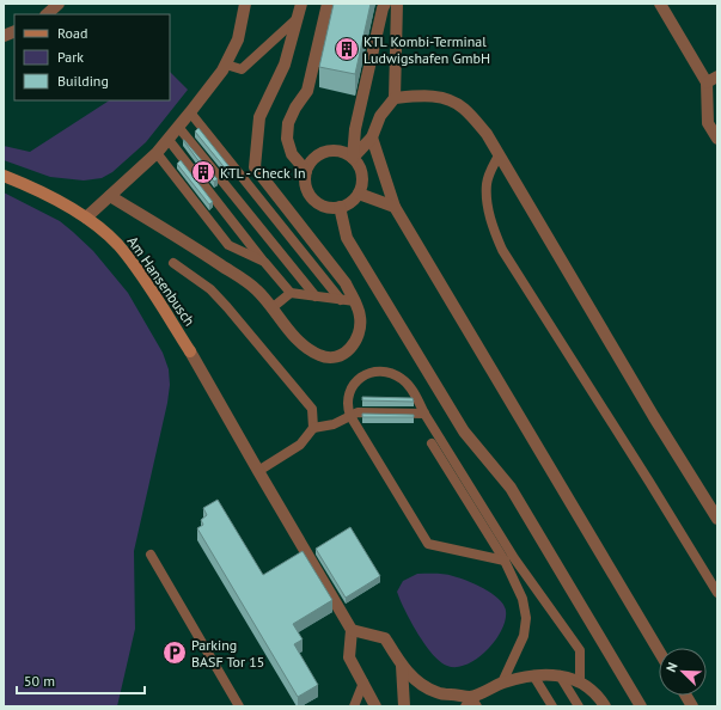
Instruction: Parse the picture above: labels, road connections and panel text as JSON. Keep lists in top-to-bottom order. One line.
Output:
{"streets":{"street":["Am Hansenbusch"]},"places":{"building":["KTL Kombi-Terminal Ludwigshafen GmbH","KTL - Check In"],"parking":["Parking BASF Tor 15"]},"legend":["Road","Park","Building"],"scale_bar":"50 m","north":"top left"}
